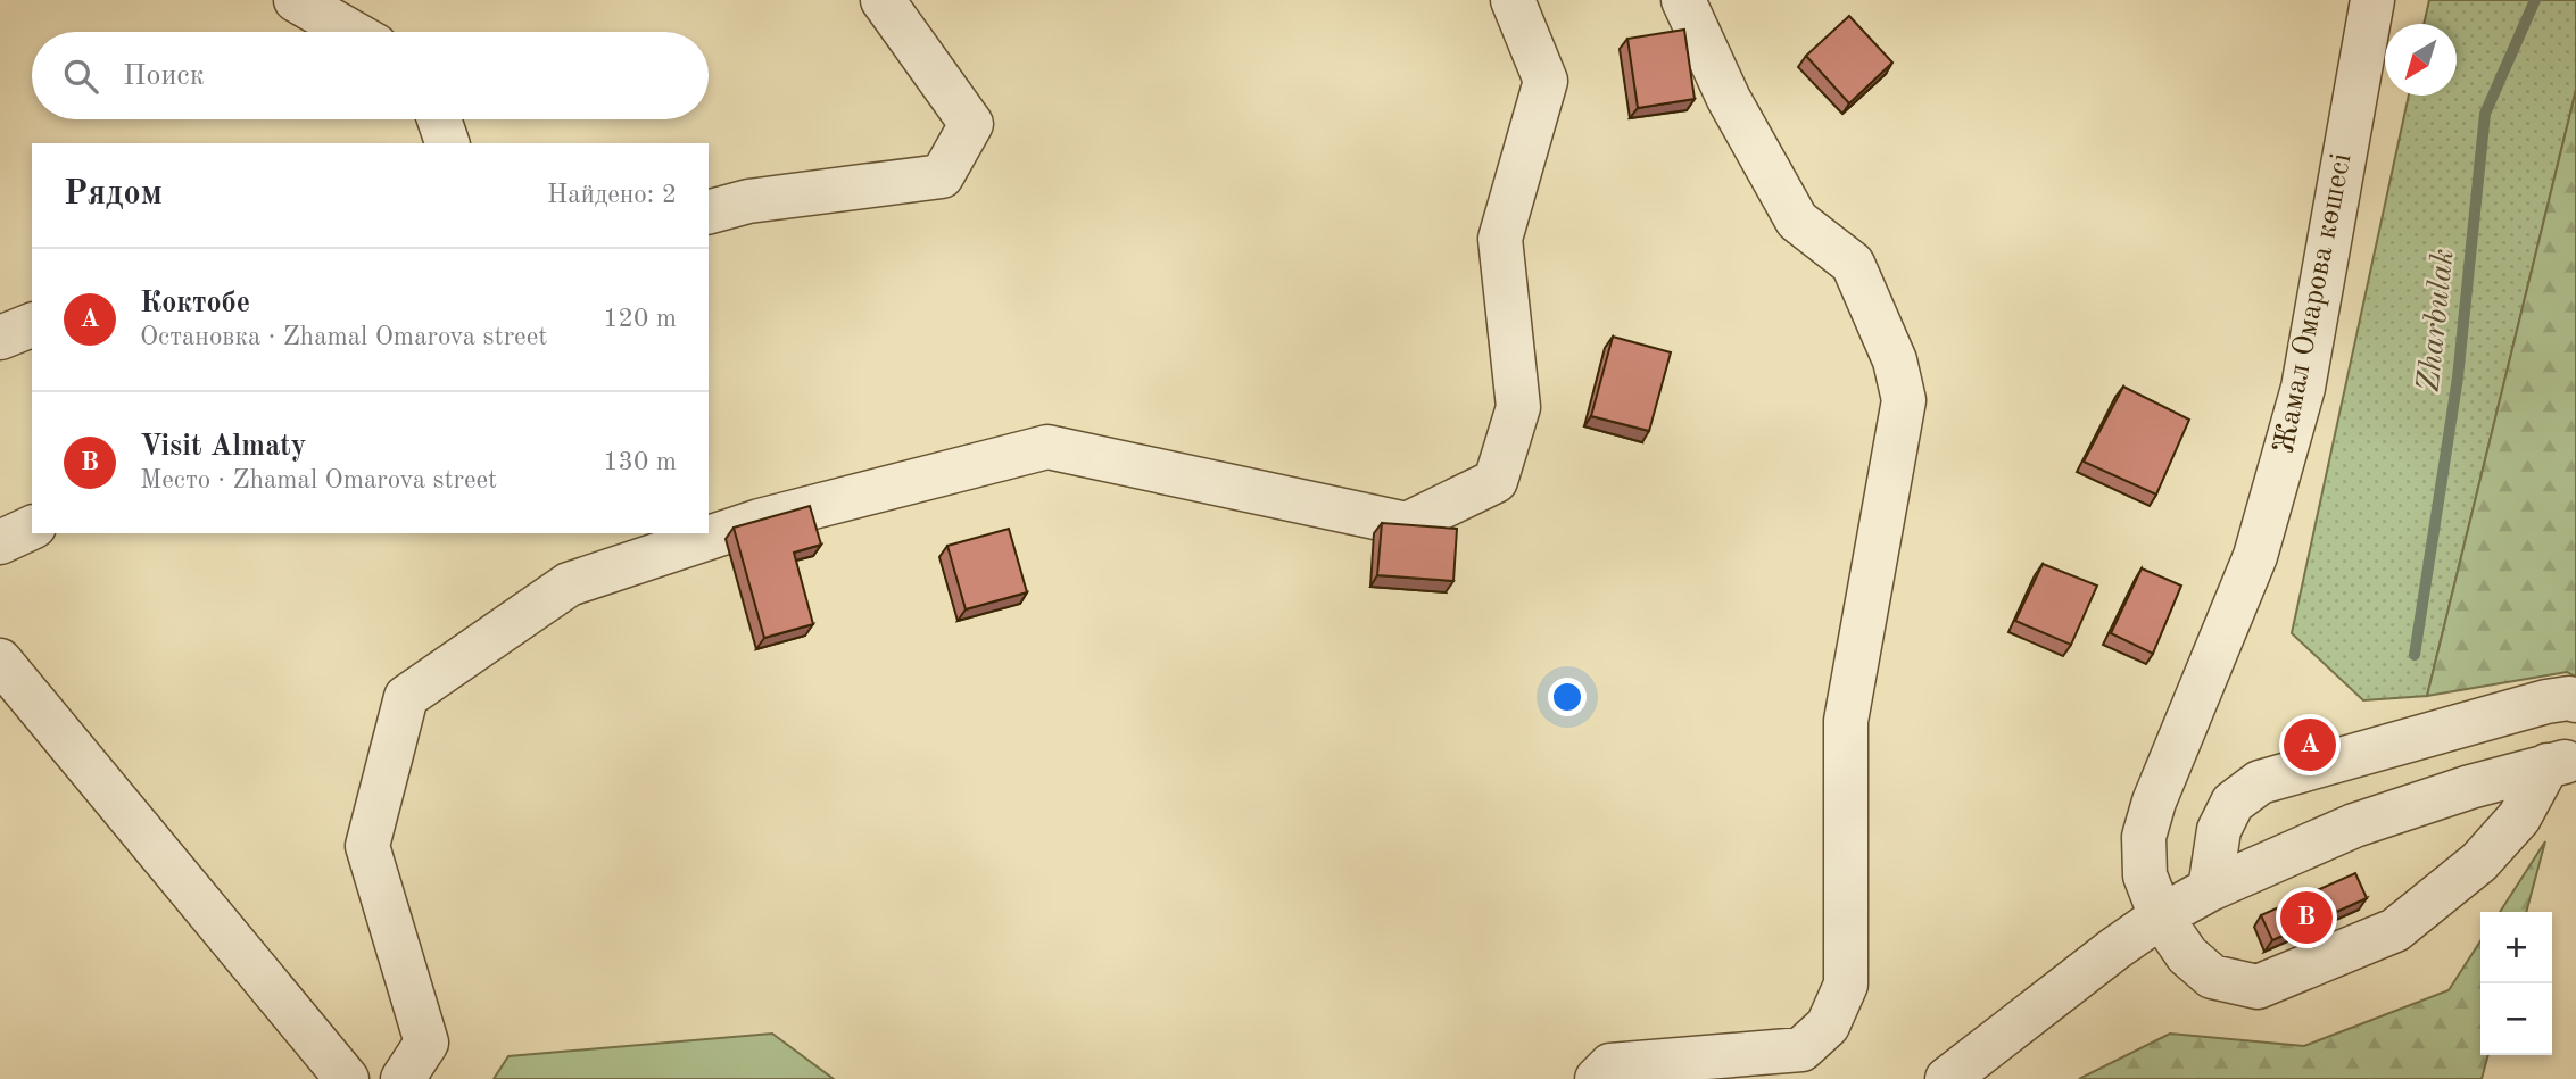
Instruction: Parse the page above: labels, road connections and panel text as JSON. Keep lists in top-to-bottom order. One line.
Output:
{"streets":{"street":["Жамал Омарова көшесі"]},"water":["Zharbulak"],"north":"bottom left","page":{"search":"Поиск","heading":["Рядом","Найдено: 2"],"list":[{"mark":"A","name":"Коктобе","note":"Остановка · Zhamal Omarova street","value":"120 m"},{"mark":"B","name":"Visit Almaty","note":"Место · Zhamal Omarova street","value":"130 m"}],"pins":["A","B"],"map_buttons":["+","−"]}}
